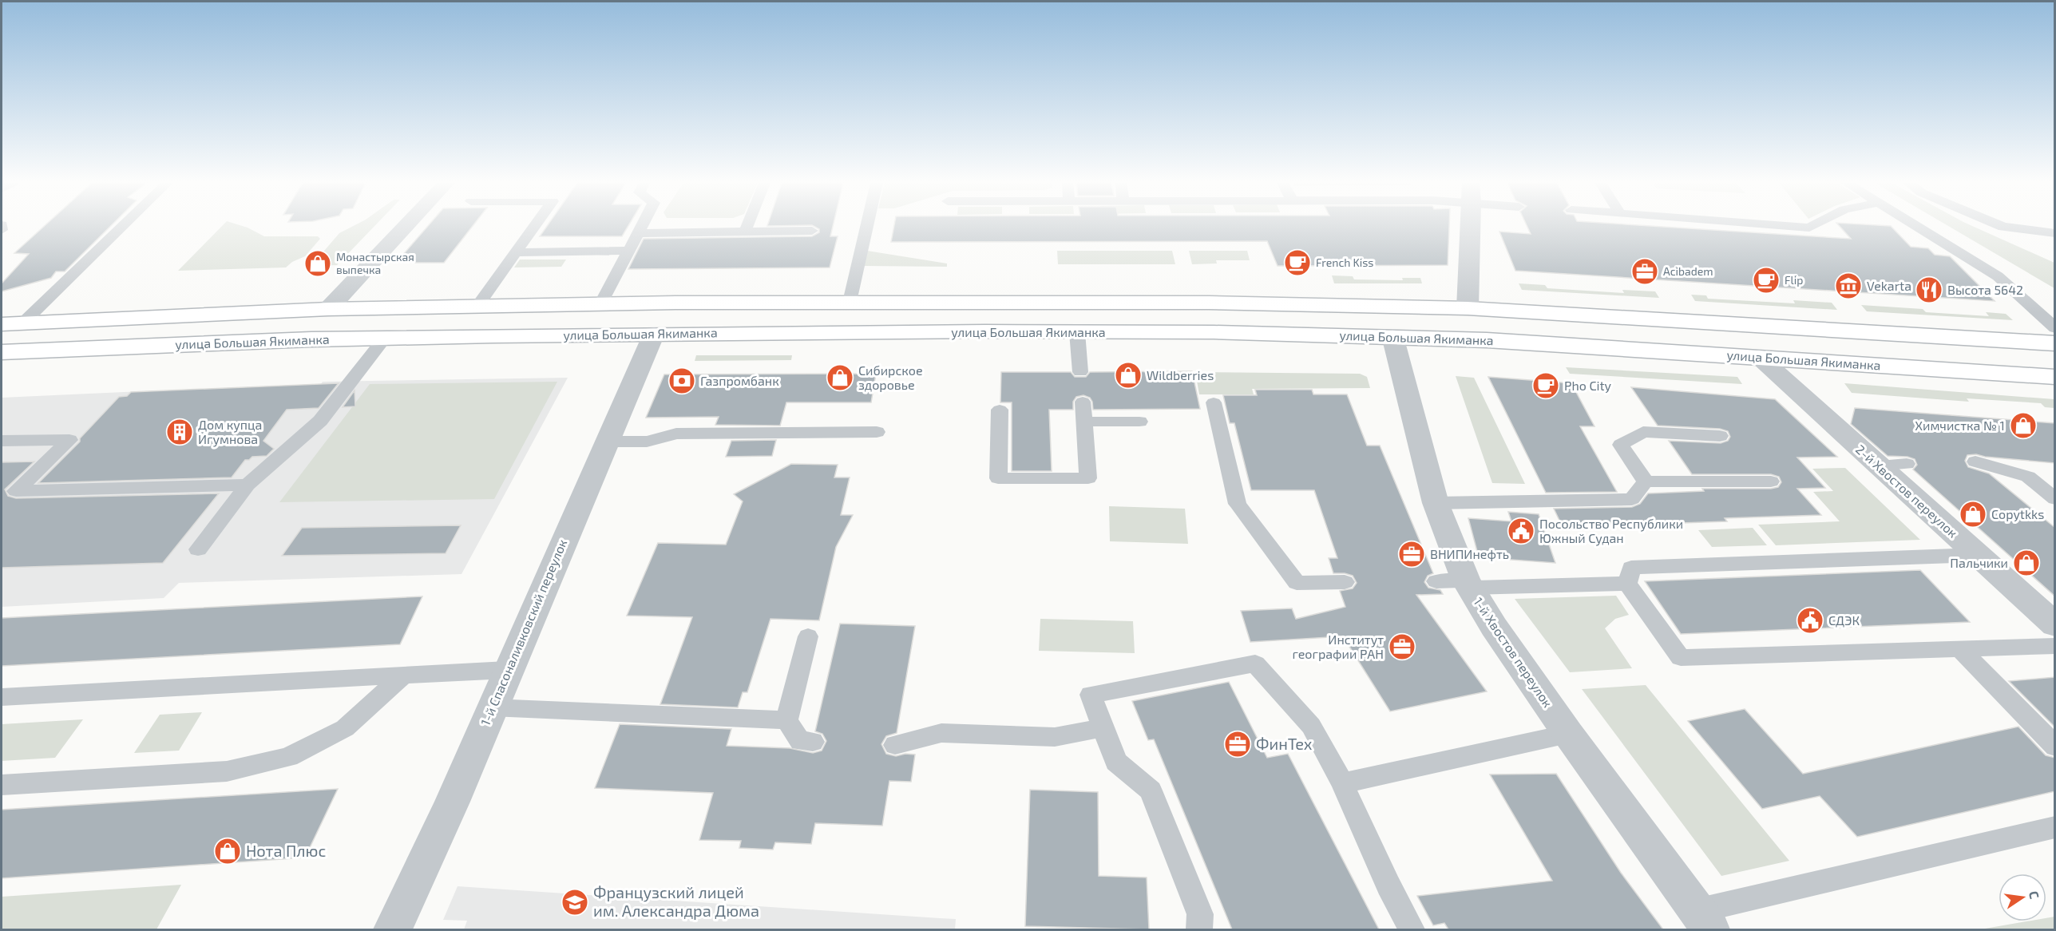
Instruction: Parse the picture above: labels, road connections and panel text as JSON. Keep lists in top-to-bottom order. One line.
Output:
{"streets":{"main road":["улица Большая Якиманка"],"street":["2-й Хвостов переулок","1-й Спасоналивковский переулок","1-й Хвостов переулок"]},"crossings":[["улица Большая Якиманка","2-й Хвостов переулок"],["улица Большая Якиманка","1-й Спасоналивковский переулок"],["улица Большая Якиманка","1-й Хвостов переулок"]],"places":{"cafe":["French Kiss","Flip","Pho City"],"shop":["Монастырская выпечка","Wildberries","Сибирское здоровье","Химчистка № 1","Copytkks","Пальчики","Нота Плюс"],"office":["Acibadem","ВНИПИнефть","Институт географии РАН","ФинТех"],"museum":["Vekarta"],"restaurant":["Высота 5642"],"bank":["Газпромбанк"],"building":["Дом купца Игумнова"],"public building":["Посольство Республики Южный Судан","СДЭК"],"school or university":["Французский лицей им. Александра Дюма"]},"north":"right"}
